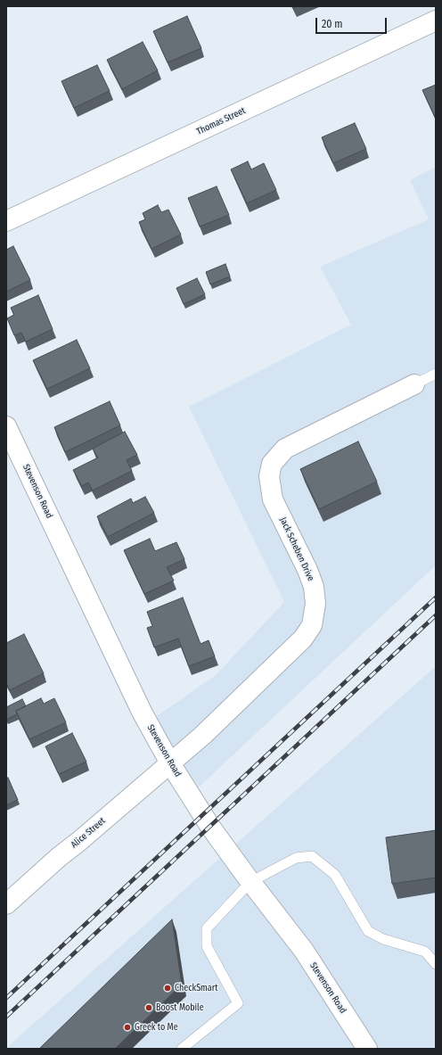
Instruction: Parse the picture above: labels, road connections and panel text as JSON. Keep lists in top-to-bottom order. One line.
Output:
{"streets":{"street":["Thomas Street","Stevenson Road","Jack Scheben Drive","Alice Street"]},"crossings":[["Stevenson Road","Jack Scheben Drive"],["Stevenson Road","Alice Street"],["Jack Scheben Drive","Alice Street"]],"places":["CheckSmart","Boost Mobile","Greek to Me"],"scale_bar":"20 m"}
